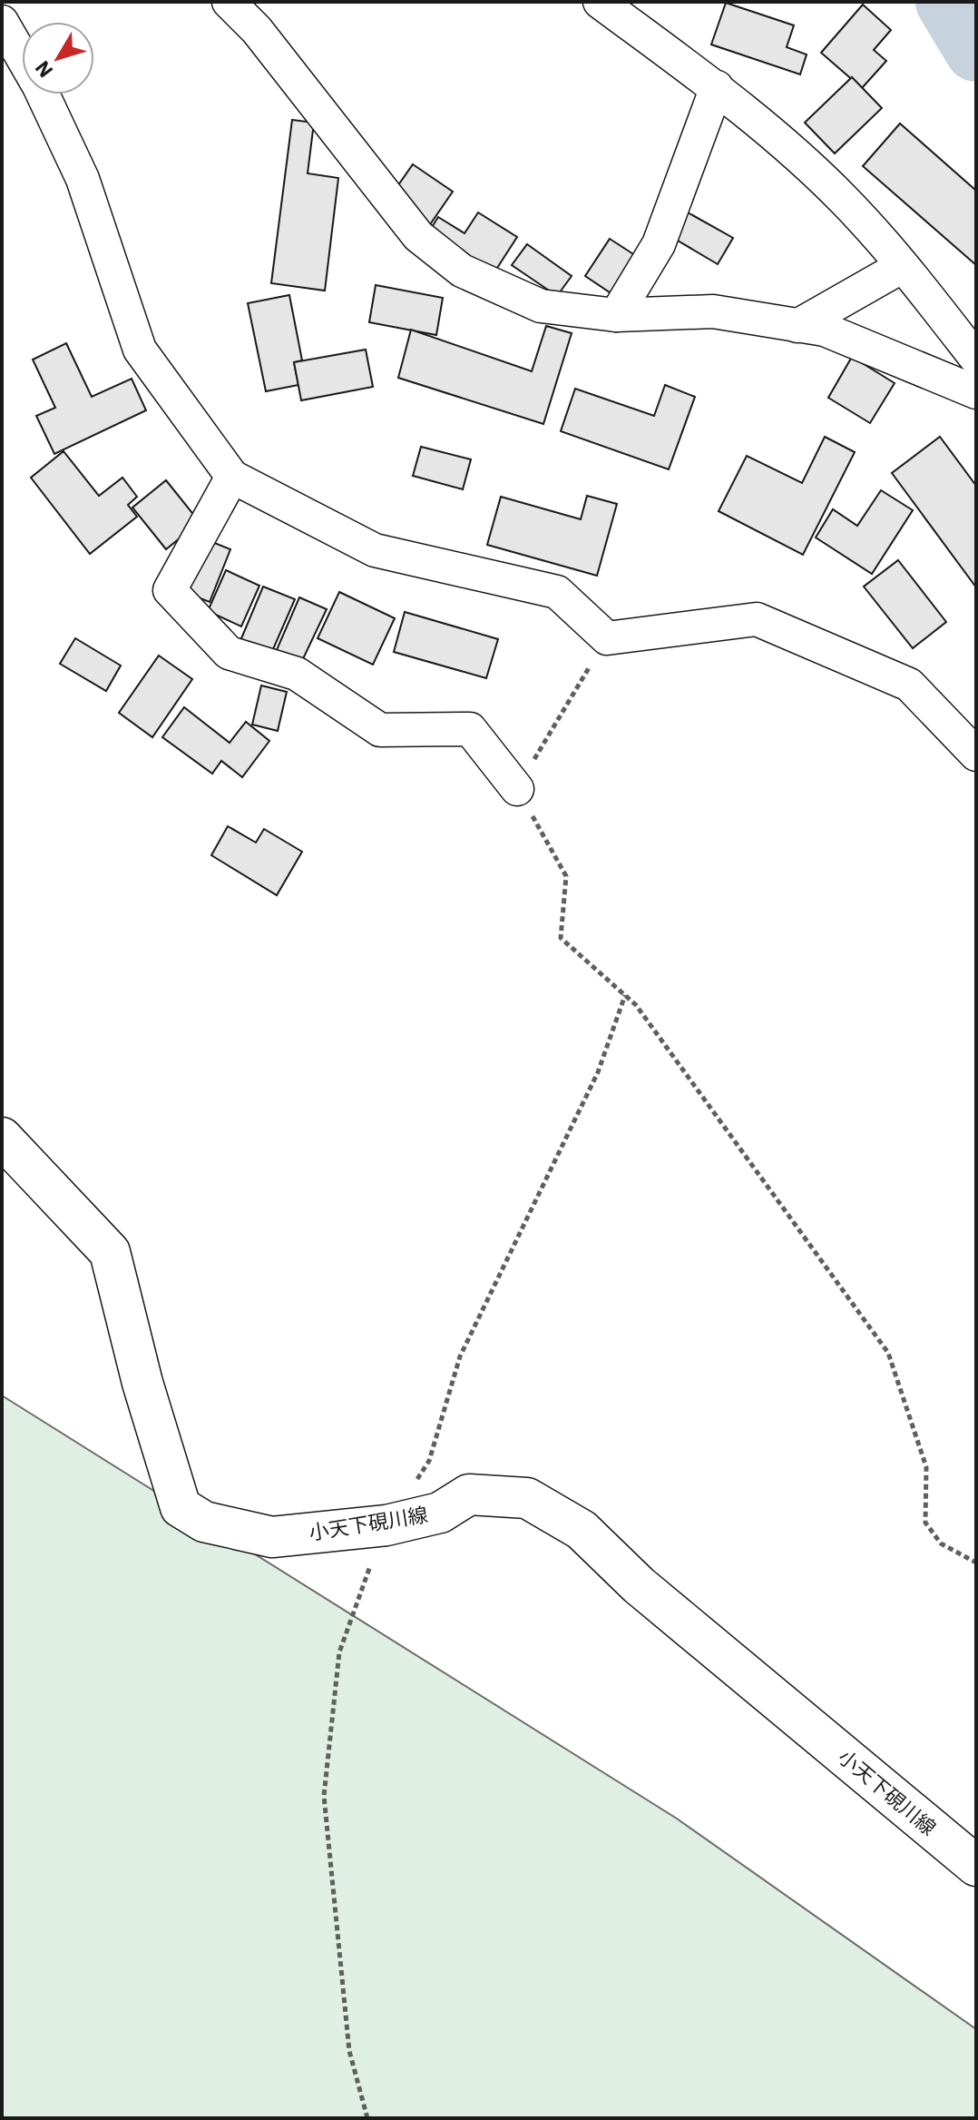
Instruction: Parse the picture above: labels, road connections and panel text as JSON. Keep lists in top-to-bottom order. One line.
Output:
{"streets":{"main road":["小天下硯川線"]},"north":"bottom left"}
